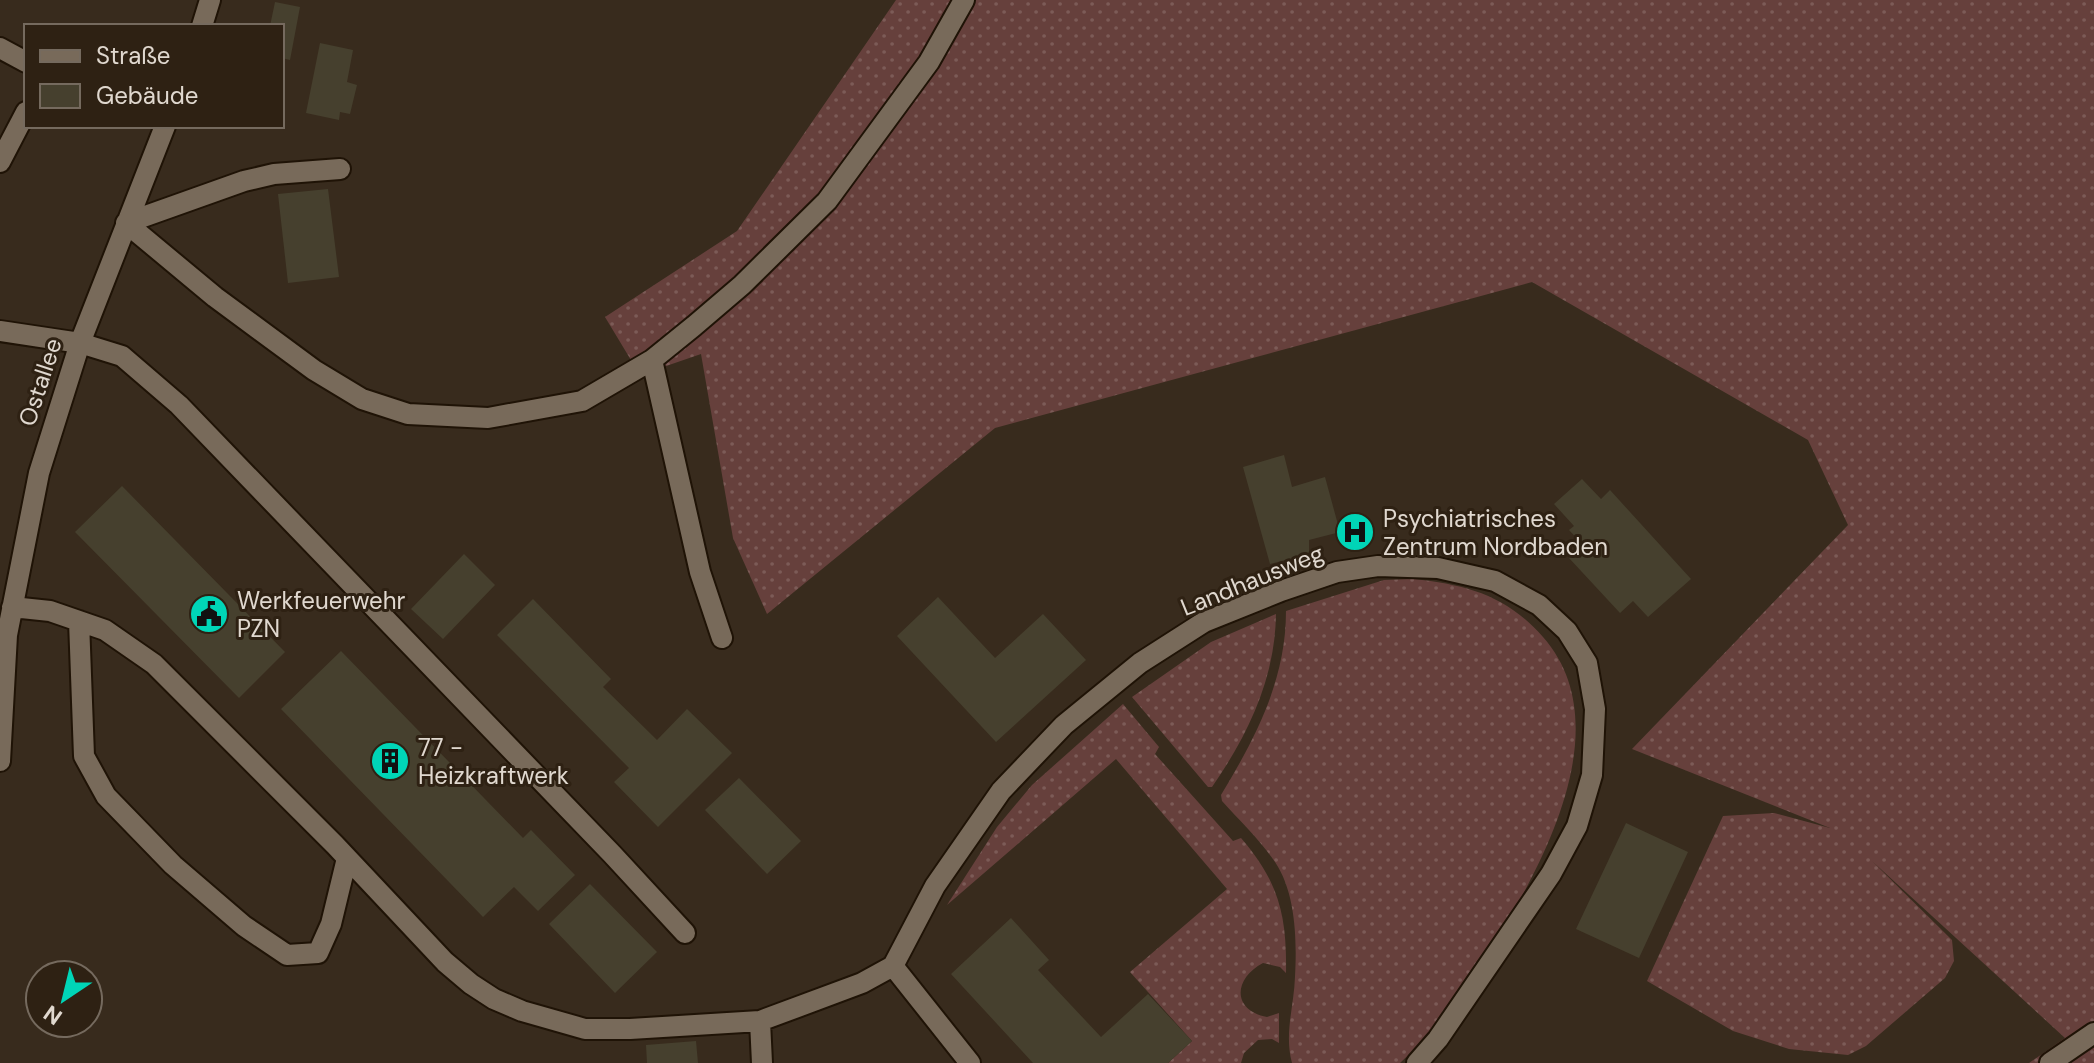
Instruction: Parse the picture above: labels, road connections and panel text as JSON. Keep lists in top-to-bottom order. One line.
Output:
{"streets":{"lane":["Ostallee","Landhausweg"]},"places":{"hospital":["Psychiatrisches Zentrum Nordbaden"],"public building":["Werkfeuerwehr PZN"],"building":["77 - Heizkraftwerk"]},"legend":["Straße","Gebäude"],"north":"bottom left"}
